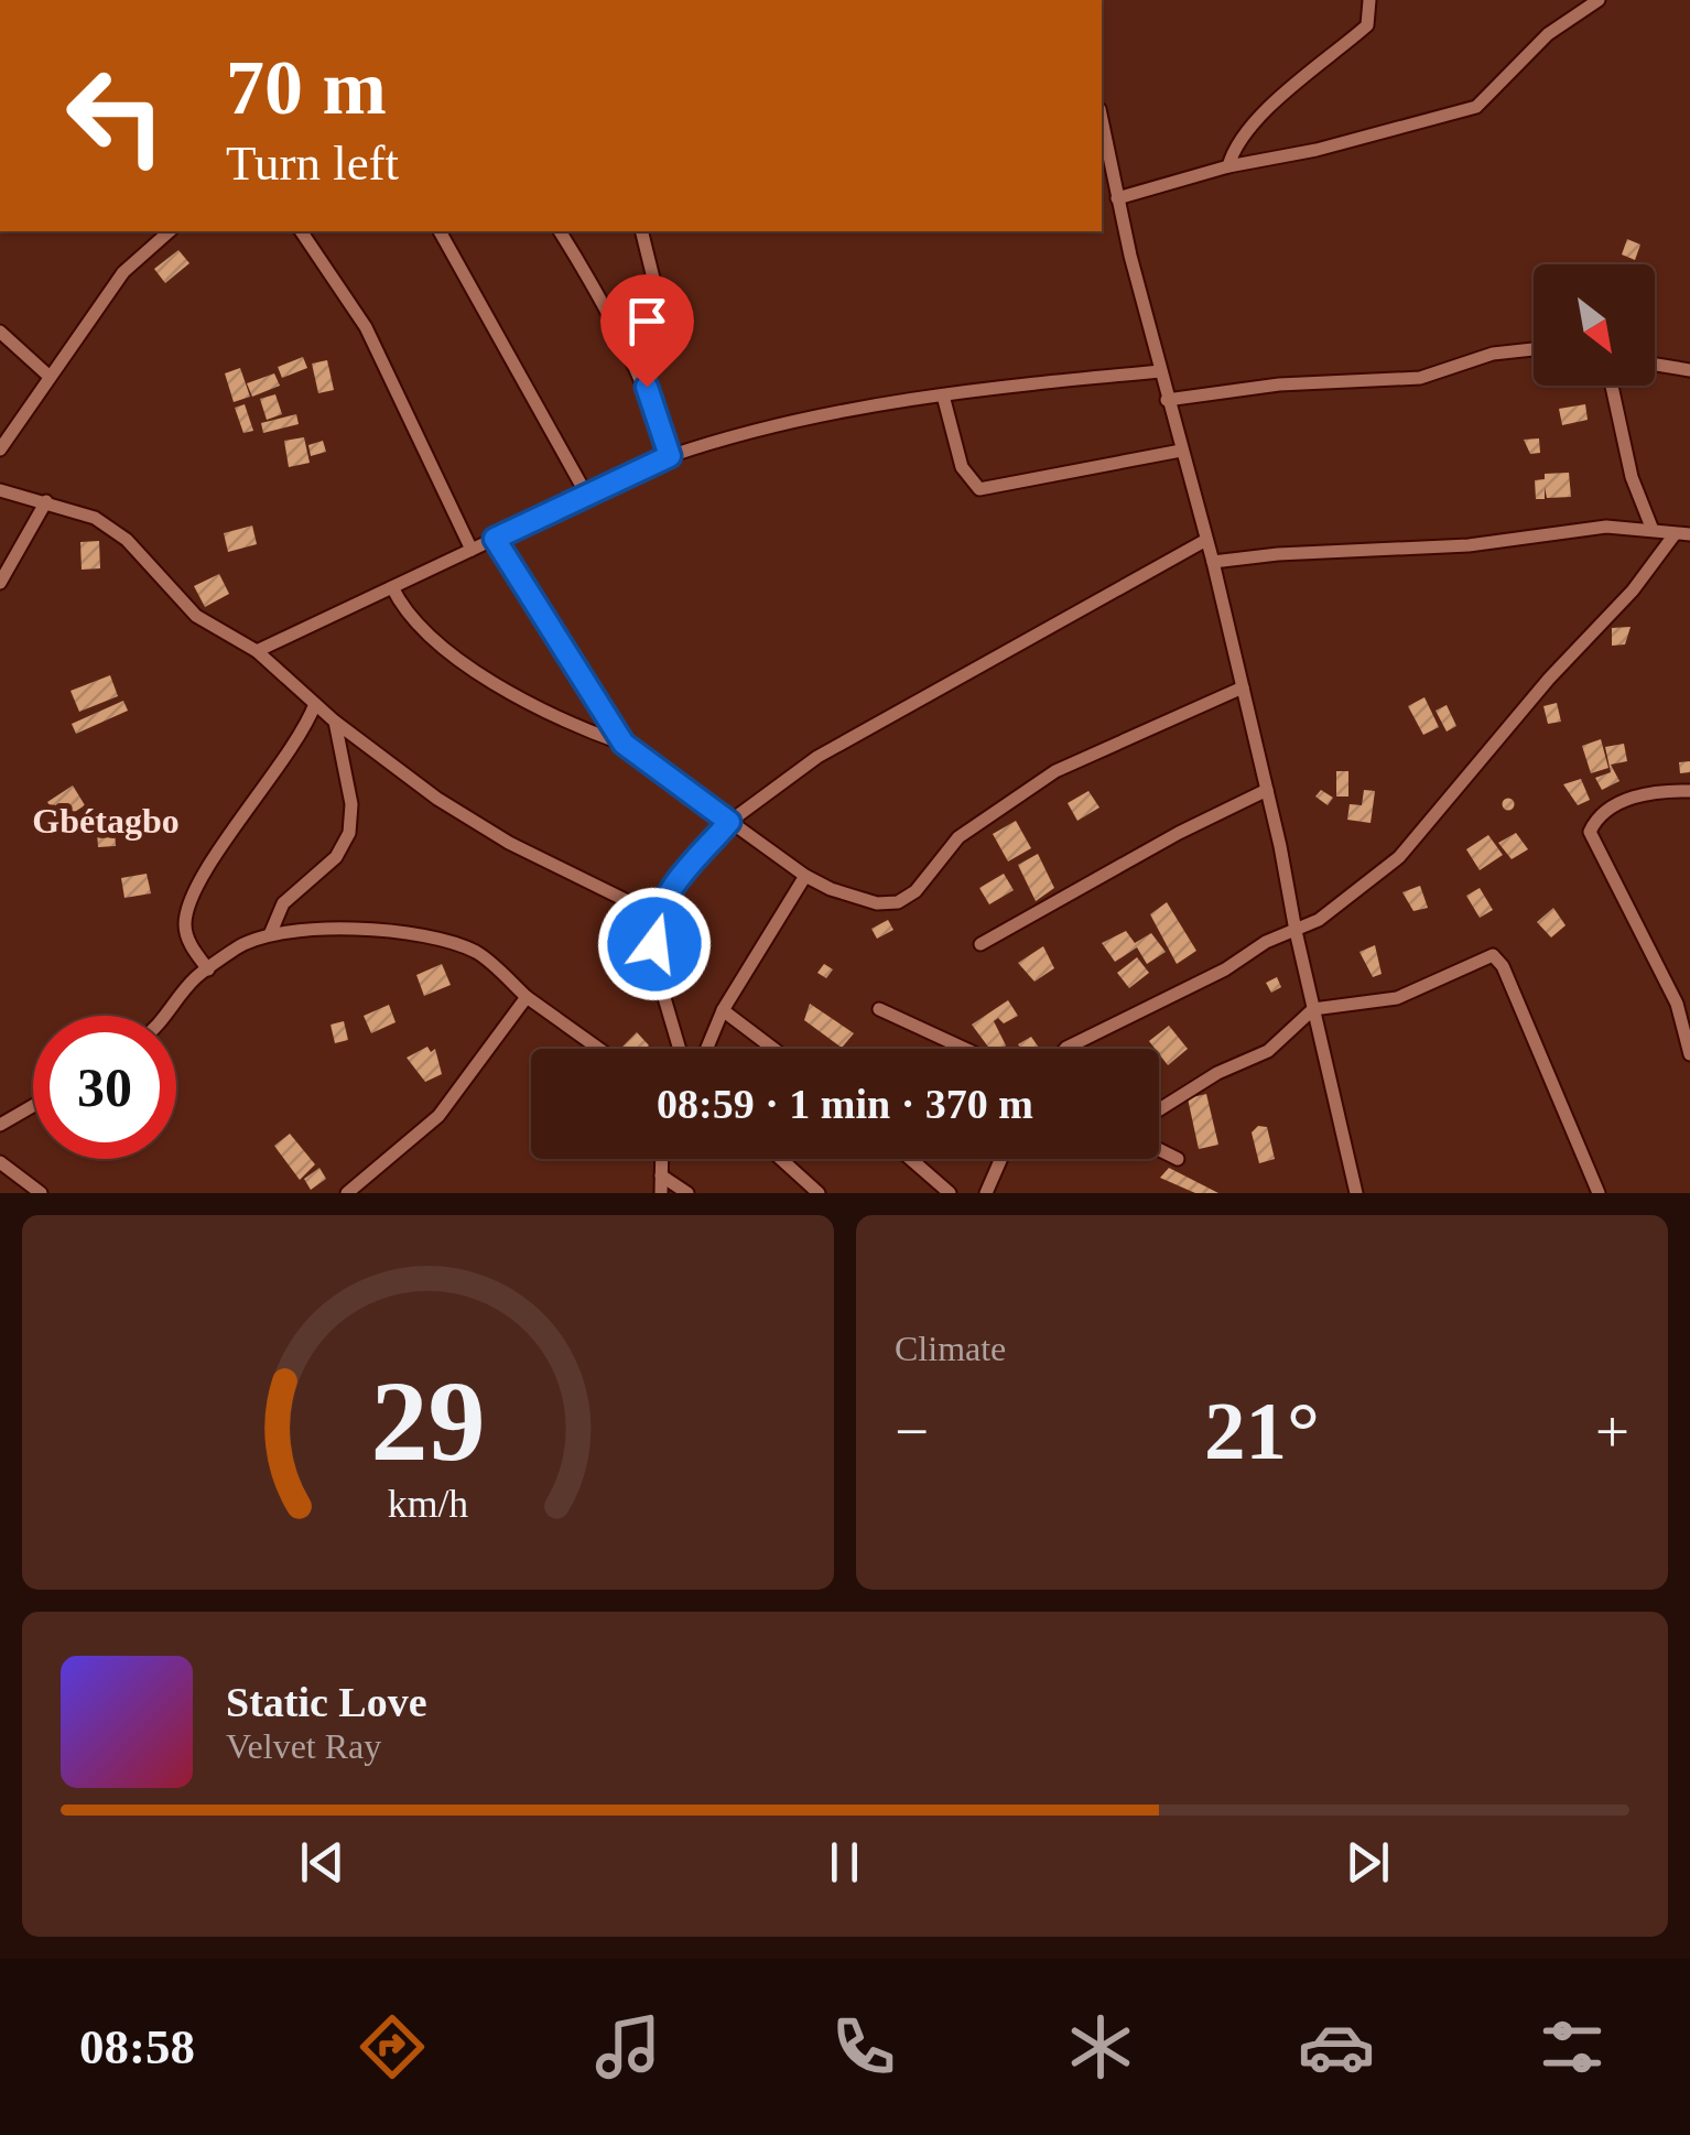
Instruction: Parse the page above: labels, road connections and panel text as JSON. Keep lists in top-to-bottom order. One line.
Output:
{"districts":["Gbétagbo"],"north":"bottom right","page":{"turn":["70 m","Turn left"],"limit":"30","trip":"08:59 · 1 min · 370 m","tile":"Climate","heat":["−","21°","+"],"song":["Static Love","Velvet Ray"],"tabs":"08:58","gauge":["29","km/h"]}}
